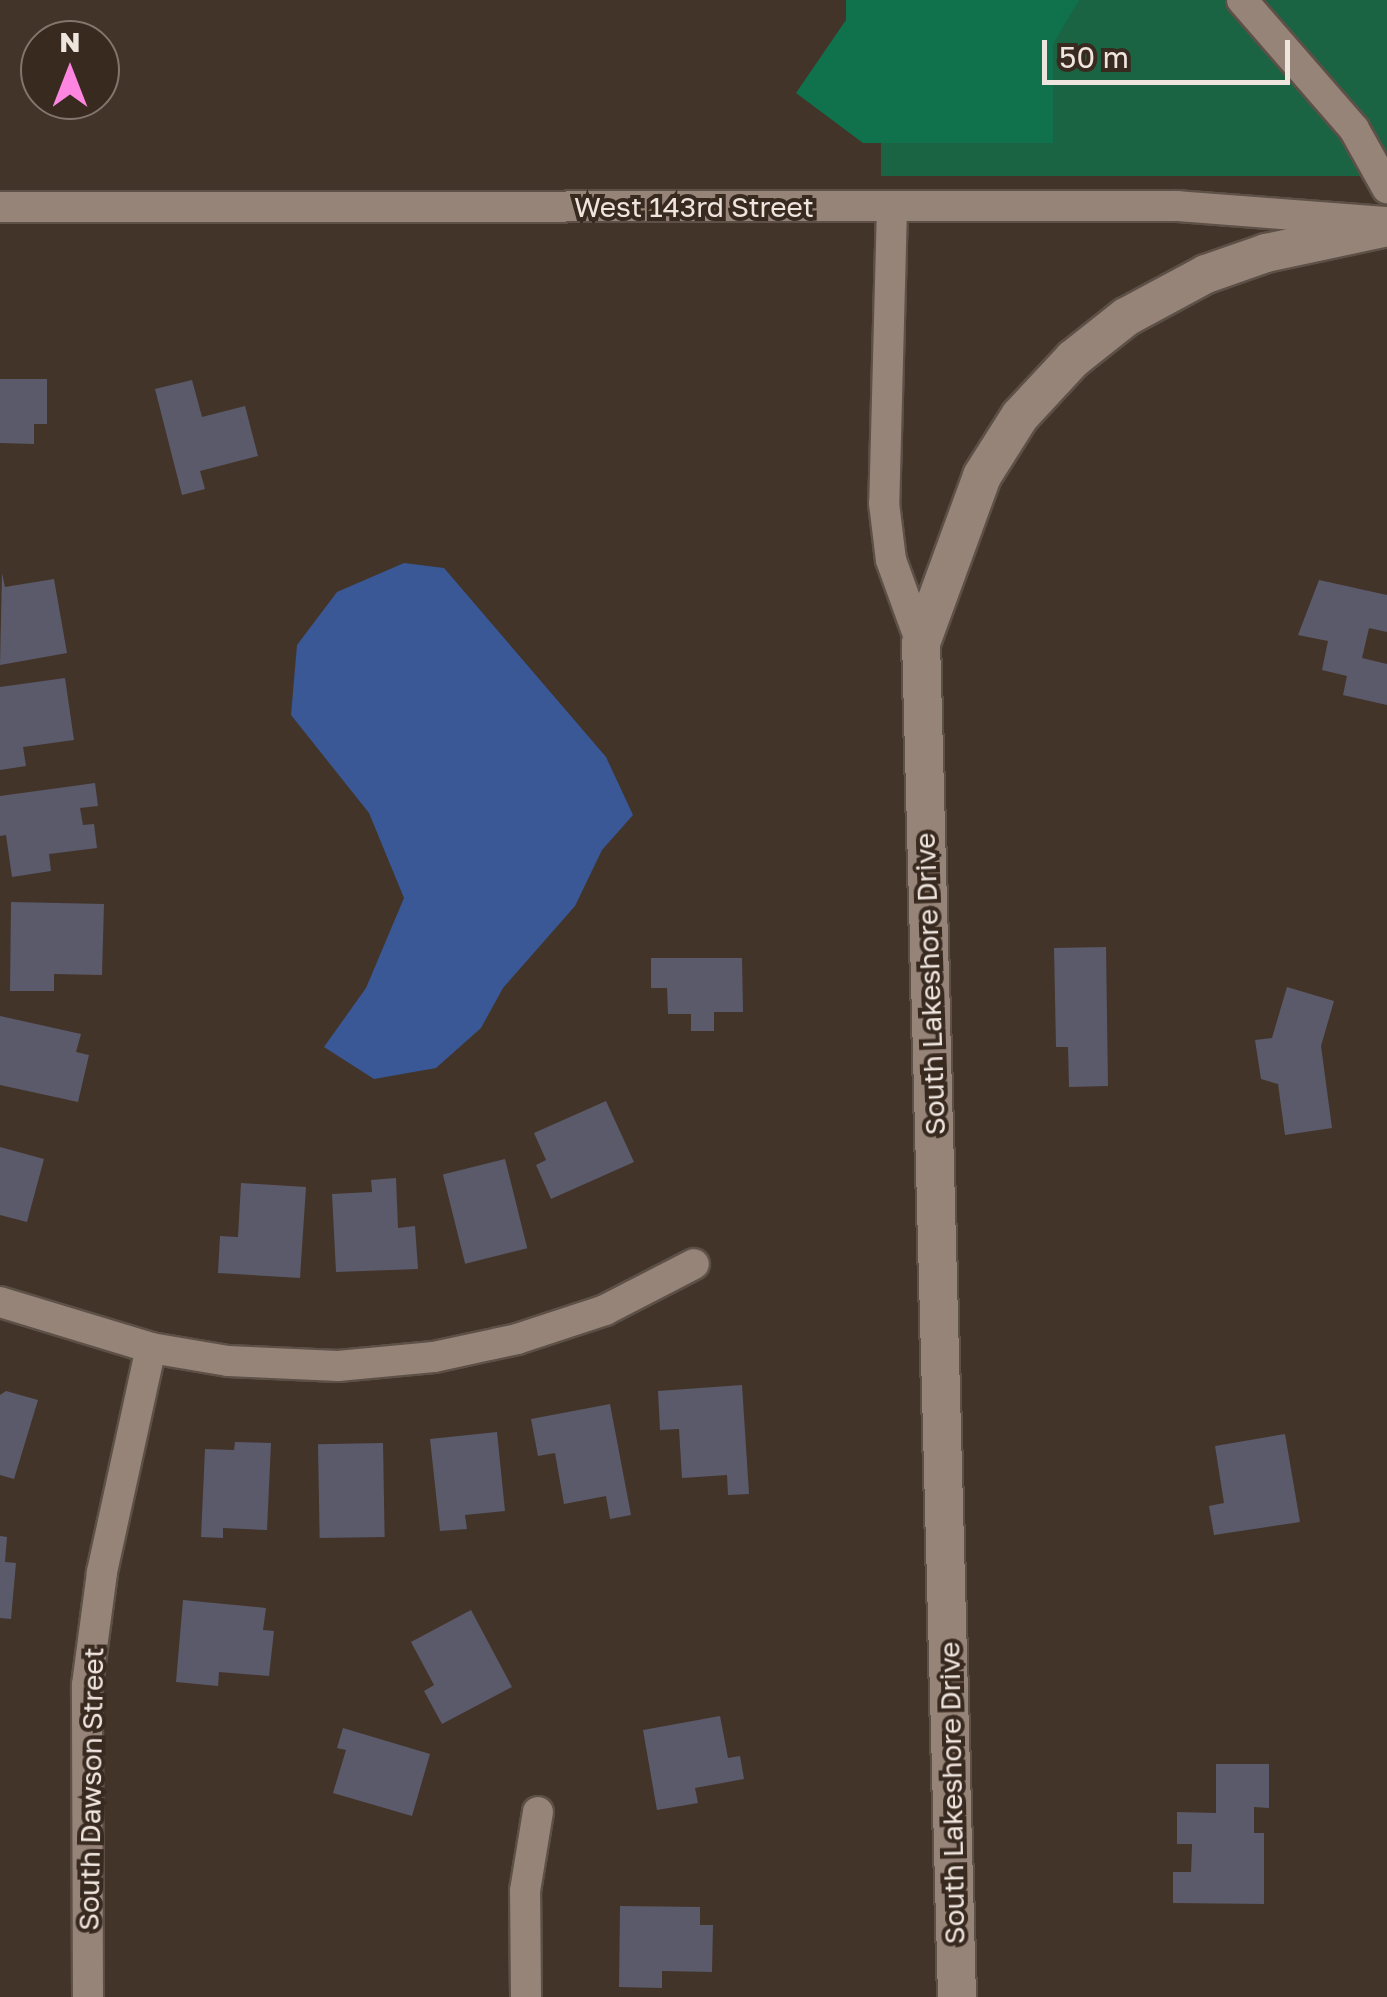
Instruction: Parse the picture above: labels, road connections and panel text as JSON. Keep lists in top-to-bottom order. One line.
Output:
{"streets":{"street":["West 143rd Street","South Lakeshore Drive","South Dawson Street"]},"crossings":[["West 143rd Street","South Lakeshore Drive"]],"scale_bar":"50 m","north":"top"}
